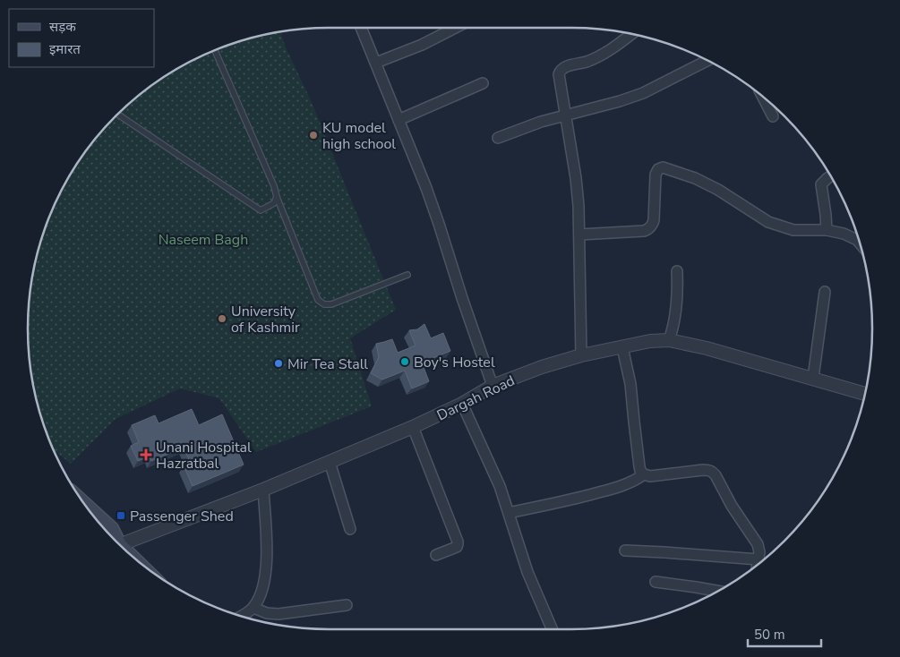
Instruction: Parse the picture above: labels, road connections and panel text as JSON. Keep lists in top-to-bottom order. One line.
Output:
{"streets":{"street":["Dargah Road"]},"parks":["Naseem Bagh"],"places":{"other":["KU model high school","University of Kashmir","Boy's Hostel","Mir Tea Stall"],"health":["Unani Hospital Hazratbal"],"transit":["Passenger Shed"]},"legend":["सड़क","इमारत"],"scale_bar":"50 m"}
